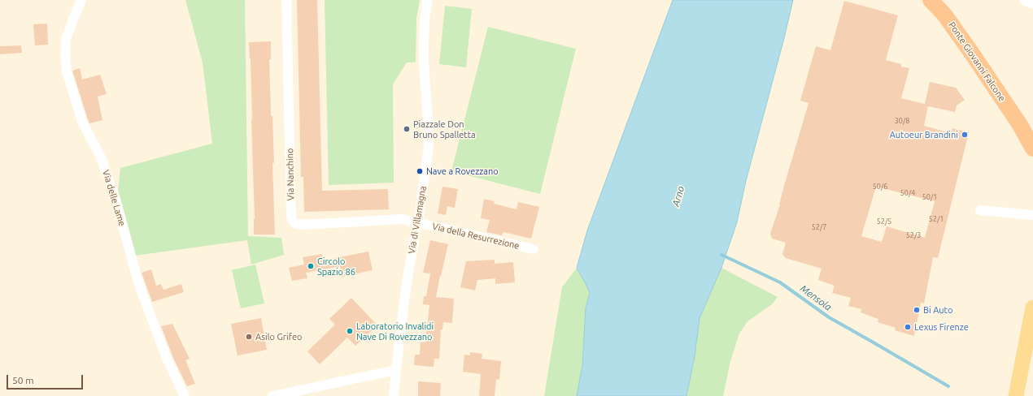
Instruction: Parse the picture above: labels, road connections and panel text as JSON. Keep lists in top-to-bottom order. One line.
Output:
{"streets":{"highway":["Ponte Giovanni Falcone"],"street":["Via Nanchino","Via delle Lame","Via di Villamagna","Via della Resurrezione"]},"crossings":[["Via Nanchino","Via di Villamagna"],["Via Nanchino","Via della Resurrezione"],["Via di Villamagna","Via della Resurrezione"]],"water":["Arno","Mensola"],"places":["Piazzale Don Bruno Spalletta","Autoeur Brandini","Nave a Rovezzano","Circolo Spazio 86","Bi Auto","Lexus Firenze","Laboratorio Invalidi Nave Di Rovezzano","Asilo Grifeo"],"house_numbers":["30/8","50/6","50/4","50/1","52/1","52/5","52/7","52/3"],"scale_bar":"50 m"}
